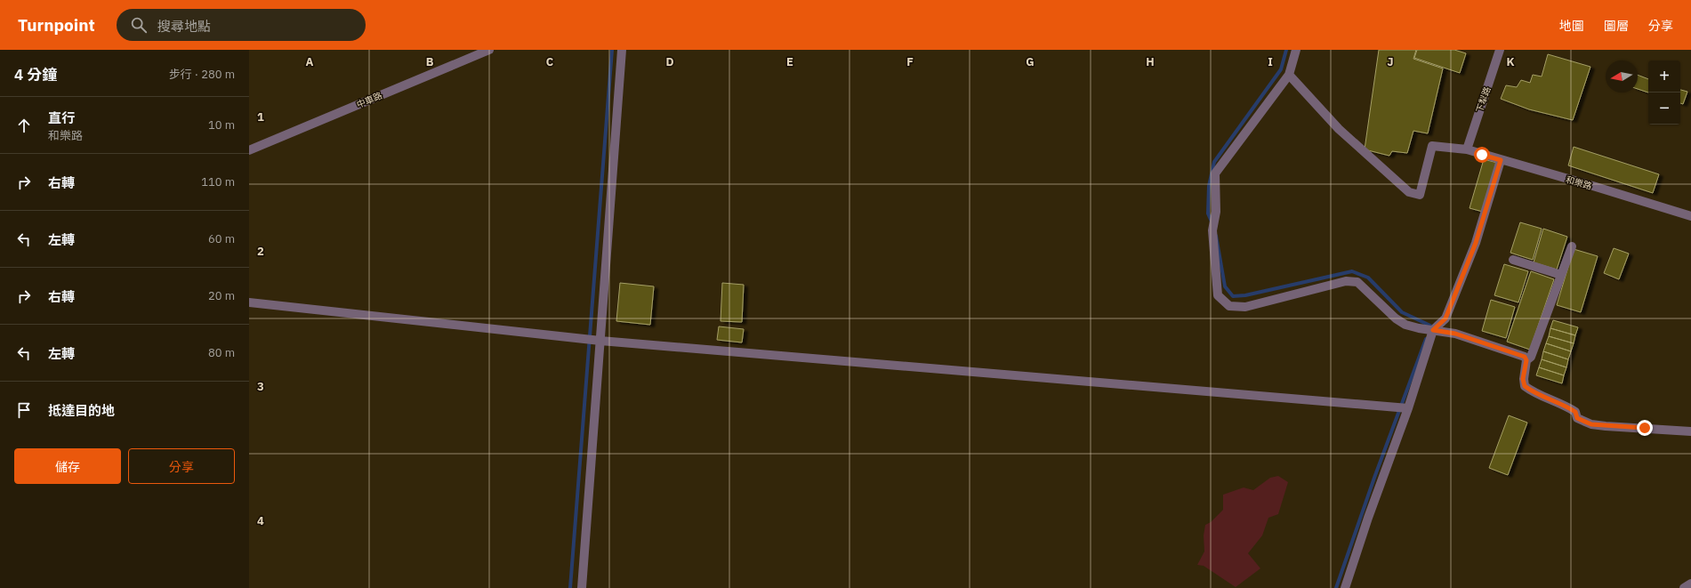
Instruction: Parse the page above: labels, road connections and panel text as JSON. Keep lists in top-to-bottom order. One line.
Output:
{"streets":{"street":["中車路","下犁路","和樂路"]},"crossings":[["下犁路","和樂路"]],"north":"left","page":{"header":"Turnpoint","search":"搜尋地點","nav":["地圖","圖層","分享"],"heading":["4 分鐘","步行 · 280 m"],"map_buttons":["+","−"],"list":[["直行","和樂路","10 m"],["右轉","110 m"],["左轉","60 m"],["右轉","20 m"],["左轉","80 m"],"抵達目的地"],"buttons":["儲存","分享"]},"grid":{"columns":["A","B","C","D","E","F","G","H","I","J","K"],"rows":["1","2","3","4"]}}
